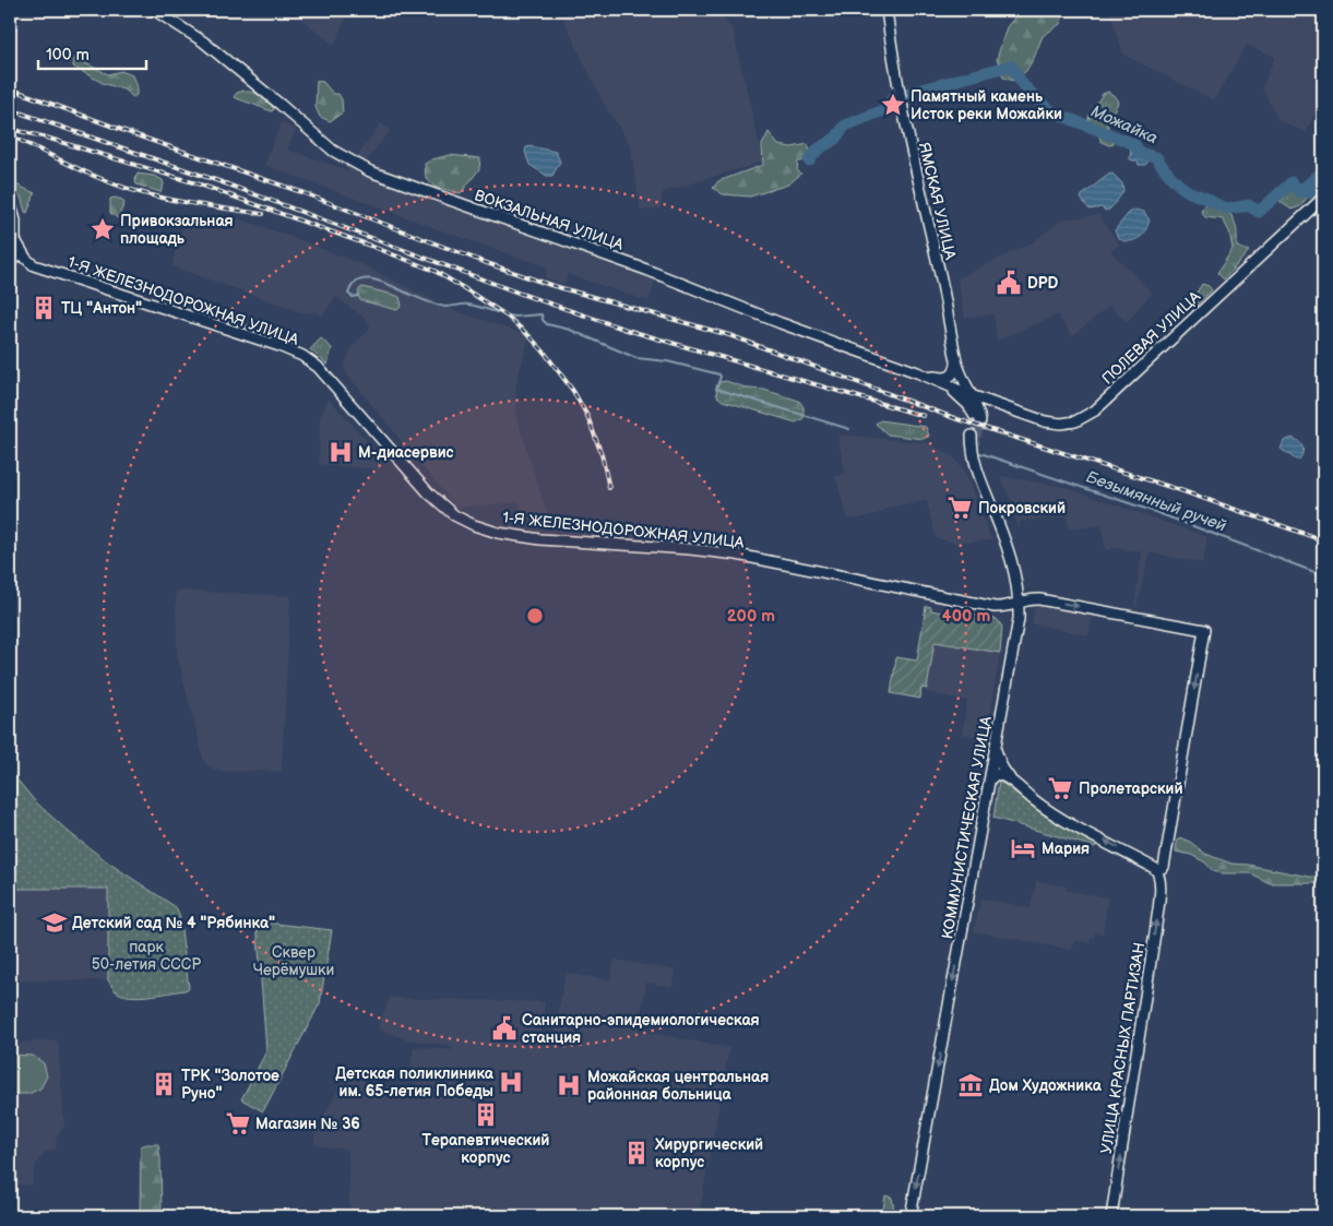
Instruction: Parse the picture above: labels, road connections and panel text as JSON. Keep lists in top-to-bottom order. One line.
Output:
{"streets":{"main road":["ЯМСКАЯ УЛИЦА","ВОКЗАЛЬНАЯ УЛИЦА","1-Я ЖЕЛЕЗНОДОРОЖНАЯ УЛИЦА","ПОЛЕВАЯ УЛИЦА","КОММУНИСТИЧЕСКАЯ УЛИЦА","УЛИЦА КРАСНЫХ ПАРТИЗАН"]},"crossings":[["ЯМСКАЯ УЛИЦА","ВОКЗАЛЬНАЯ УЛИЦА"],["ЯМСКАЯ УЛИЦА","ПОЛЕВАЯ УЛИЦА"],["ВОКЗАЛЬНАЯ УЛИЦА","ПОЛЕВАЯ УЛИЦА"],["1-Я ЖЕЛЕЗНОДОРОЖНАЯ УЛИЦА","КОММУНИСТИЧЕСКАЯ УЛИЦА"],["1-Я ЖЕЛЕЗНОДОРОЖНАЯ УЛИЦА","УЛИЦА КРАСНЫХ ПАРТИЗАН"]],"one_way":["КОММУНИСТИЧЕСКАЯ УЛИЦА","УЛИЦА КРАСНЫХ ПАРТИЗАН"],"water":["Можайка","Безымянный ручей"],"parks":["парк 50-летия СССР","Сквер Черёмушки"],"places":{"place":["Памятный камень Исток реки Можайки","Привокзальная площадь"],"public building":["DPD","Санитарно-эпидемиологическая станция"],"building":["ТЦ \"Антон\"","ТРК \"Золотое Руно\"","Терапевтический корпус","Хирургический корпус"],"hospital":["М-диасервис","Детская поликлиника им. 65-летия Победы","Можайская центральная районная больница"],"supermarket":["Покровский","Пролетарский","Магазин № 36"],"hotel":["Мария"],"school or university":["Детский сад № 4 \"Рябинка\""],"museum":["Дом Художника"]},"scale_bar":"100 m","rings":["200 m","400 m"]}
